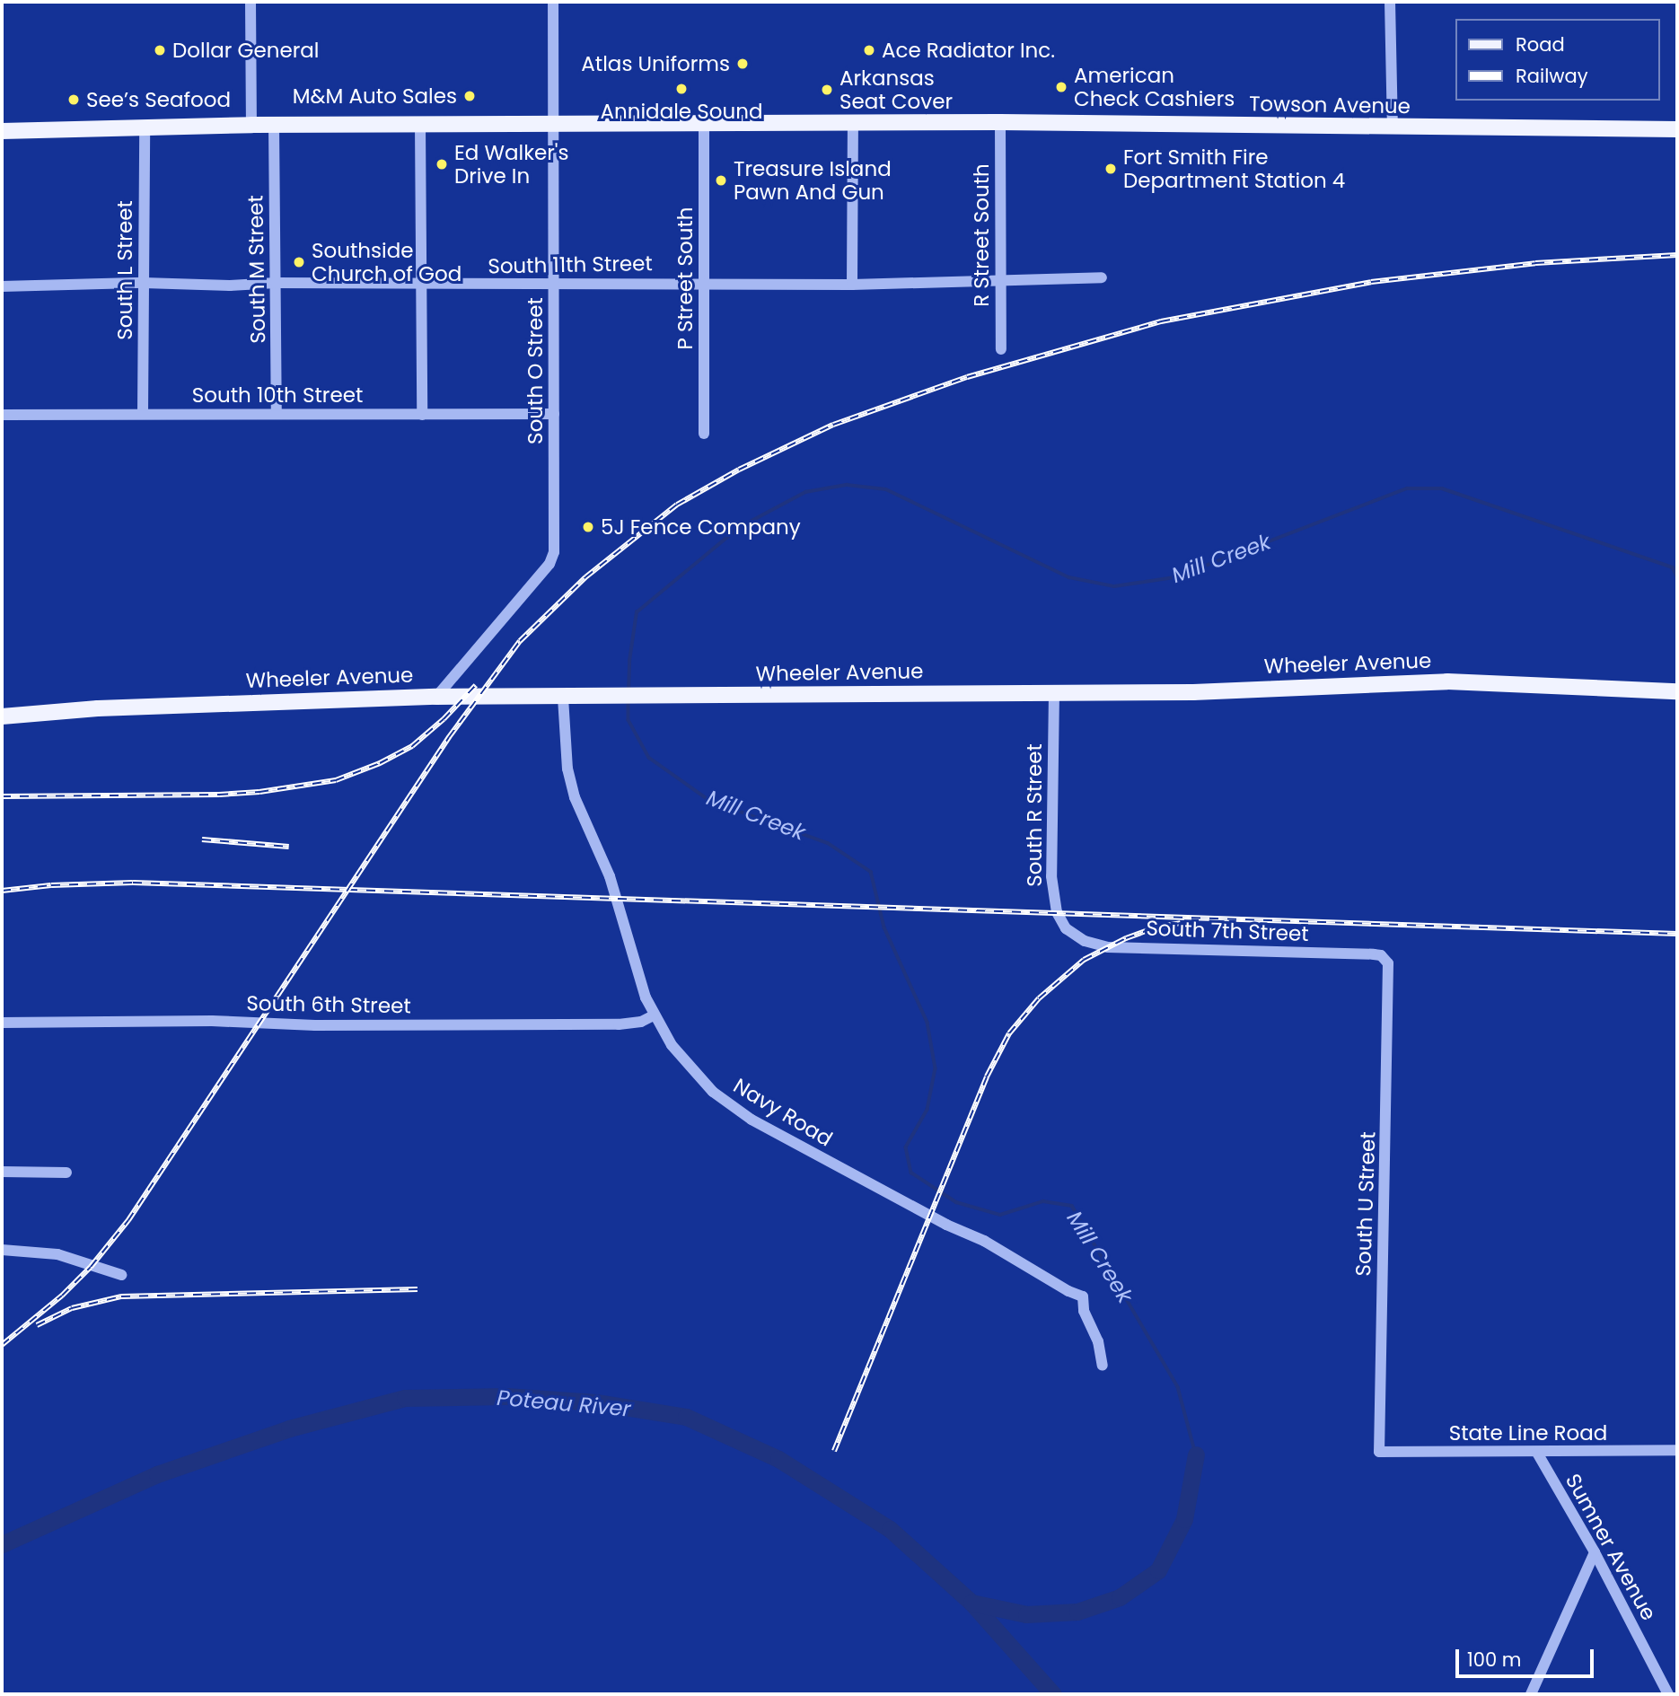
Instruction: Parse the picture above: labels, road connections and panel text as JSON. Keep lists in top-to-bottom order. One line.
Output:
{"streets":{"main road":["Towson Avenue","Wheeler Avenue"],"street":["R Street South","South 11th Street","South M Street","South L Street","P Street South","South O Street","South 10th Street","South R Street","South 7th Street","South 6th Street","Navy Road","South U Street","State Line Road","Sumner Avenue"]},"crossings":[["Towson Avenue","R Street South"],["Towson Avenue","South M Street"],["Towson Avenue","South L Street"],["Towson Avenue","P Street South"],["Towson Avenue","South O Street"],["R Street South","South 11th Street"],["South 11th Street","South M Street"],["South 11th Street","South L Street"],["South 11th Street","P Street South"],["South 11th Street","South O Street"],["South M Street","South 10th Street"],["South L Street","South 10th Street"],["South O Street","South 10th Street"],["South O Street","Wheeler Avenue"],["Wheeler Avenue","South R Street"],["Wheeler Avenue","Navy Road"],["South R Street","South 7th Street"],["South 7th Street","South U Street"],["South 6th Street","Navy Road"],["South U Street","State Line Road"],["State Line Road","Sumner Avenue"]],"water":["Mill Creek","Poteau River"],"places":["Dollar General","Ace Radiator Inc.","Atlas Uniforms","American Check Cashiers","Annidale Sound","Arkansas Seat Cover","M&M Auto Sales","See’s Seafood","Ed Walker's Drive In","Fort Smith Fire Department Station 4","Treasure Island Pawn And Gun","Southside Church of God","5J Fence Company"],"legend":["Road","Railway"],"scale_bar":"100 m"}
